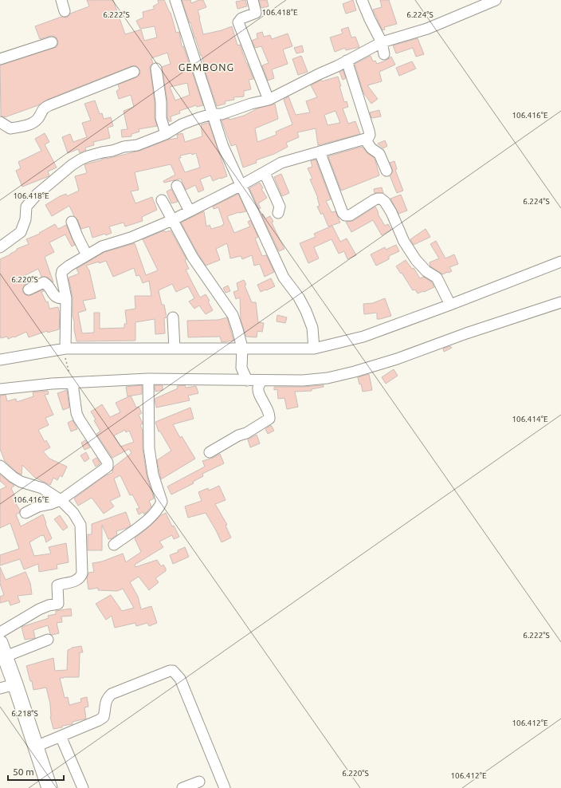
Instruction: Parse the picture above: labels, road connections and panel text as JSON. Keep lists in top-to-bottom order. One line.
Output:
{"districts":["GEMBONG"],"scale_bar":"50 m","coordinates":["106.418°E","6.224°S","6.222°S","106.416°E","6.220°S","106.414°E","6.218°S","106.412°E"]}
